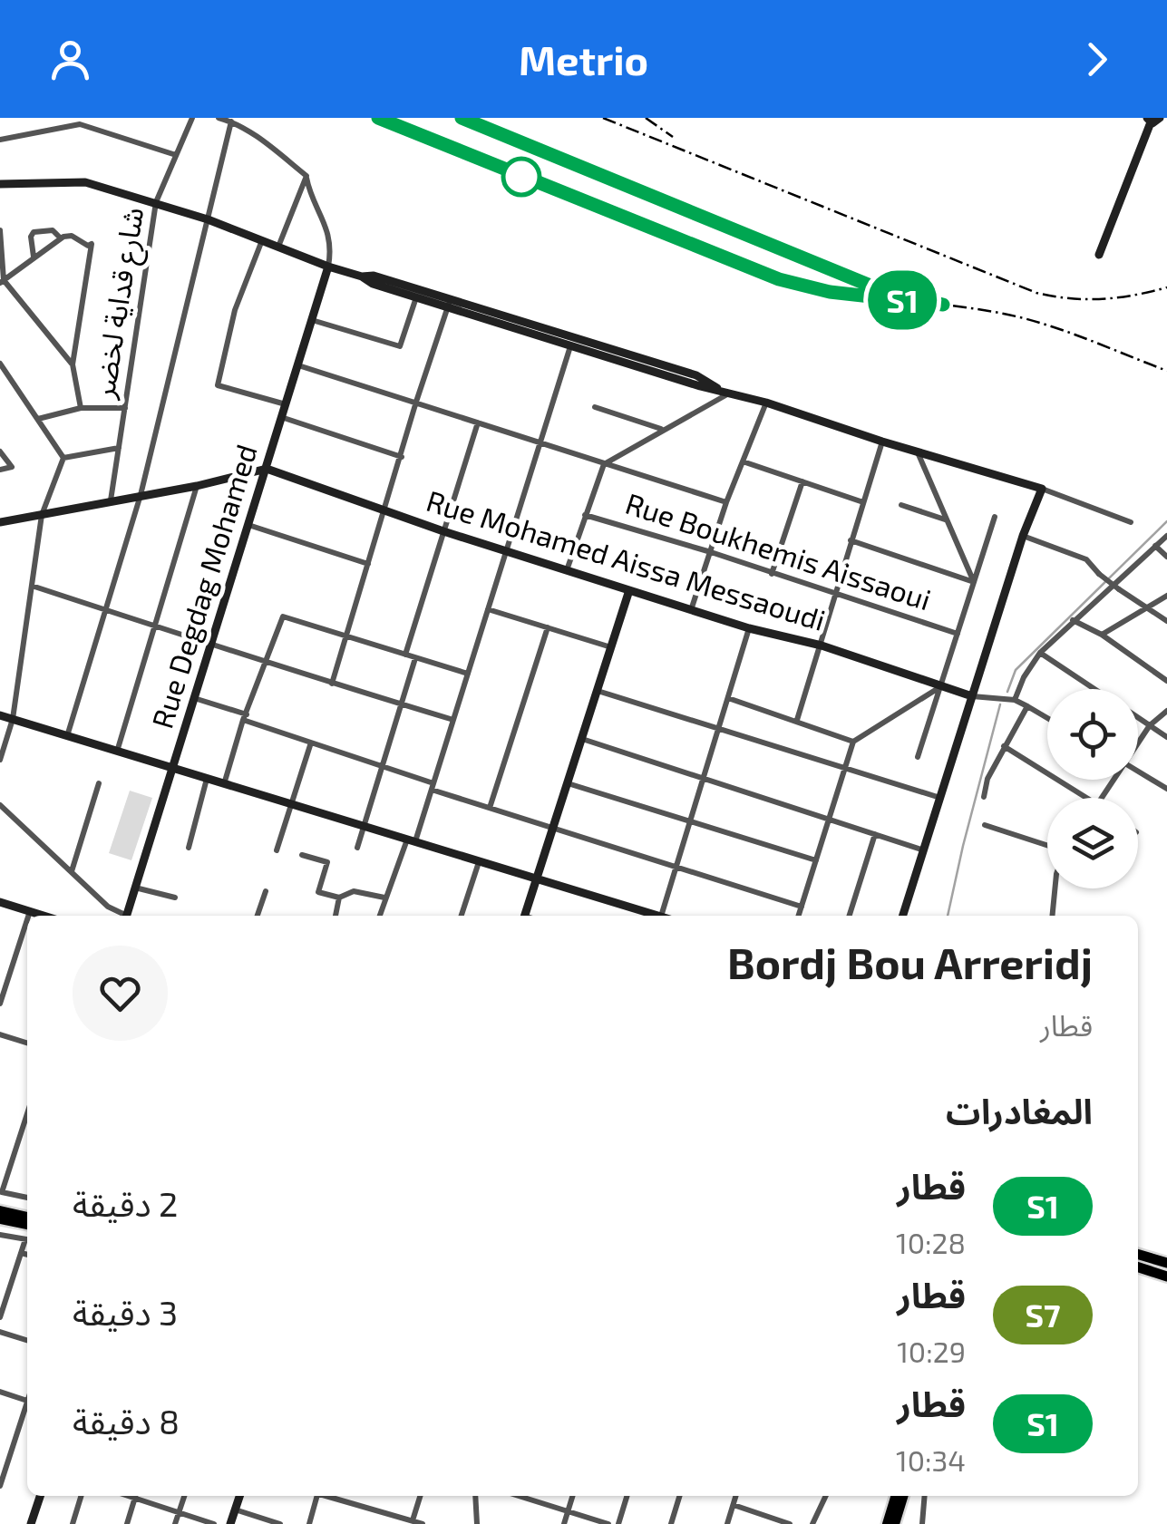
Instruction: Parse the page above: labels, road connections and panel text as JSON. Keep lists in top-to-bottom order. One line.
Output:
{"streets":{"street":["شارع قداية لخضر","Rue Boukhemis Aissaoui","Rue Mohamed Aissa Messaoudi","Rue Degdag Mohamed"]},"crossings":[["Rue Mohamed Aissa Messaoudi","Rue Degdag Mohamed"]],"page":{"header":"Metrio","on_map":"S1","heading":[["Bordj Bou Arreridj","قطار"],"المغادرات"],"list":[{"mark":"S1","name":"قطار","note":"10:28","value":"2 دقيقة"},{"mark":"S7","name":"قطار","note":"10:29","value":"3 دقيقة"},{"mark":"S1","name":"قطار","note":"10:34","value":"8 دقيقة"}]}}
